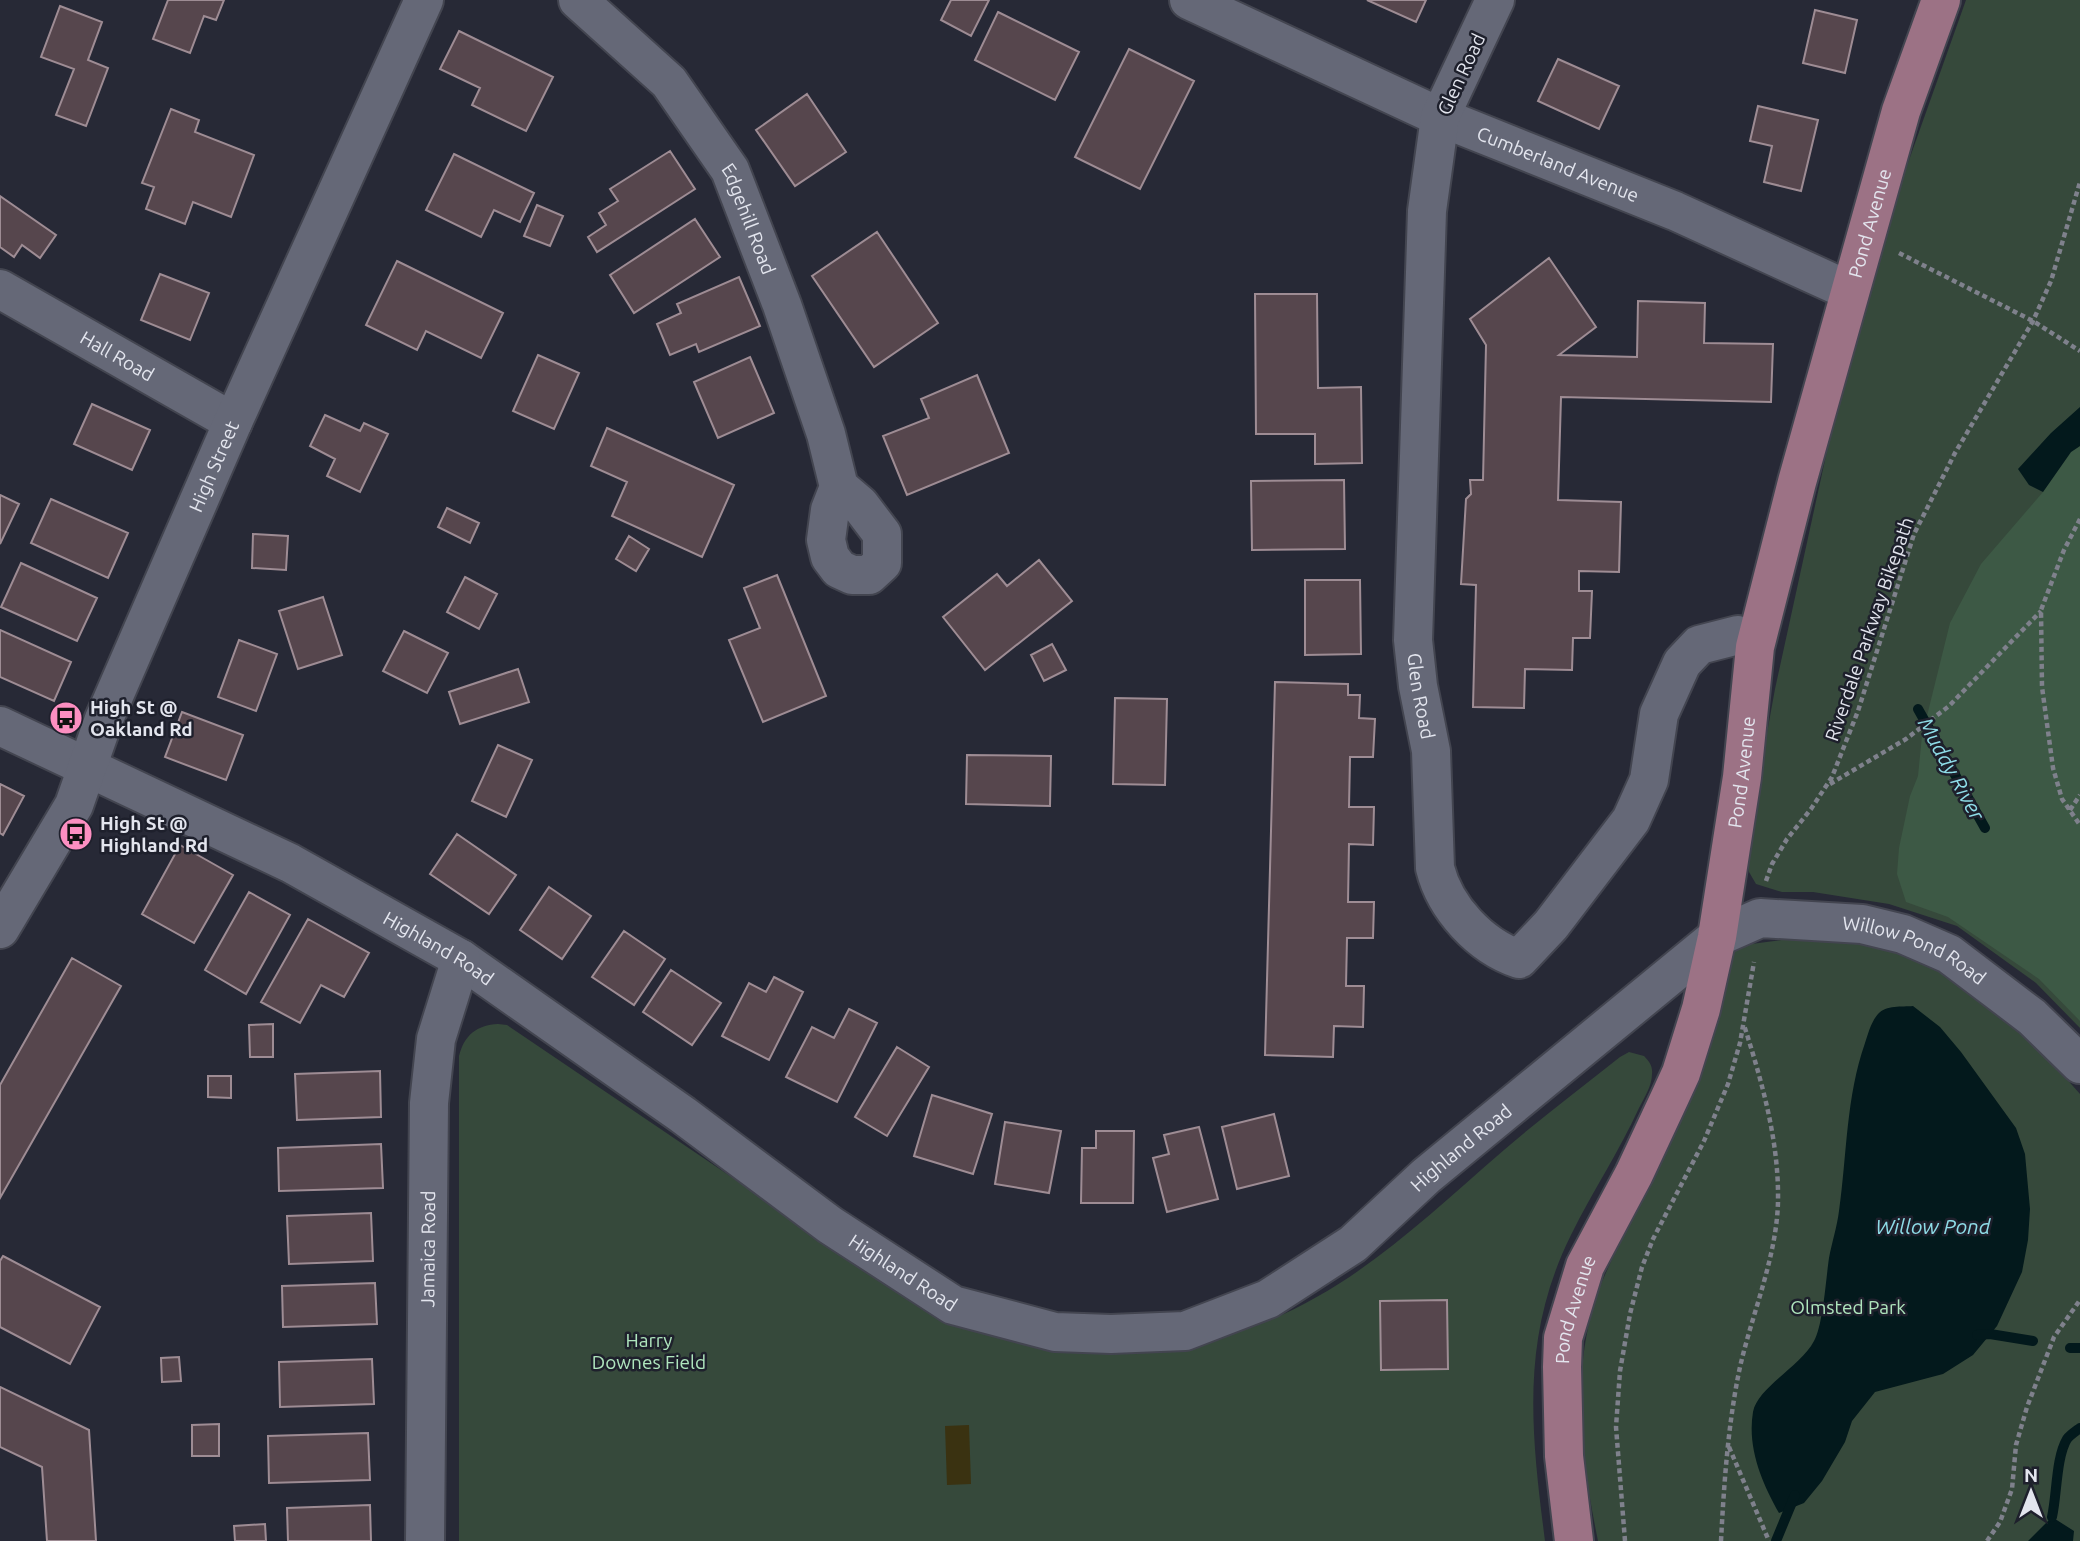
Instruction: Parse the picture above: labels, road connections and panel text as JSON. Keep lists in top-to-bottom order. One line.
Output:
{"streets":{"main road":["Pond Avenue"],"street":["Glen Road","Cumberland Avenue","Edgehill Road","Hall Road","High Street","Highland Road","Willow Pond Road","Jamaica Road"],"path":["Riverdale Parkway Bikepath"]},"crossings":[["Glen Road","Cumberland Avenue"],["Cumberland Avenue","Pond Avenue"],["Pond Avenue","Highland Road"],["Pond Avenue","Willow Pond Road"],["Hall Road","High Street"],["High Street","Highland Road"],["Highland Road","Willow Pond Road"],["Highland Road","Jamaica Road"]],"water":["Muddy River","Willow Pond"],"parks":["Olmsted Park","Harry Downes Field"],"places":{"bus stop":["High St @ Oakland Rd","High St @ Highland Rd"]},"north":"top"}
